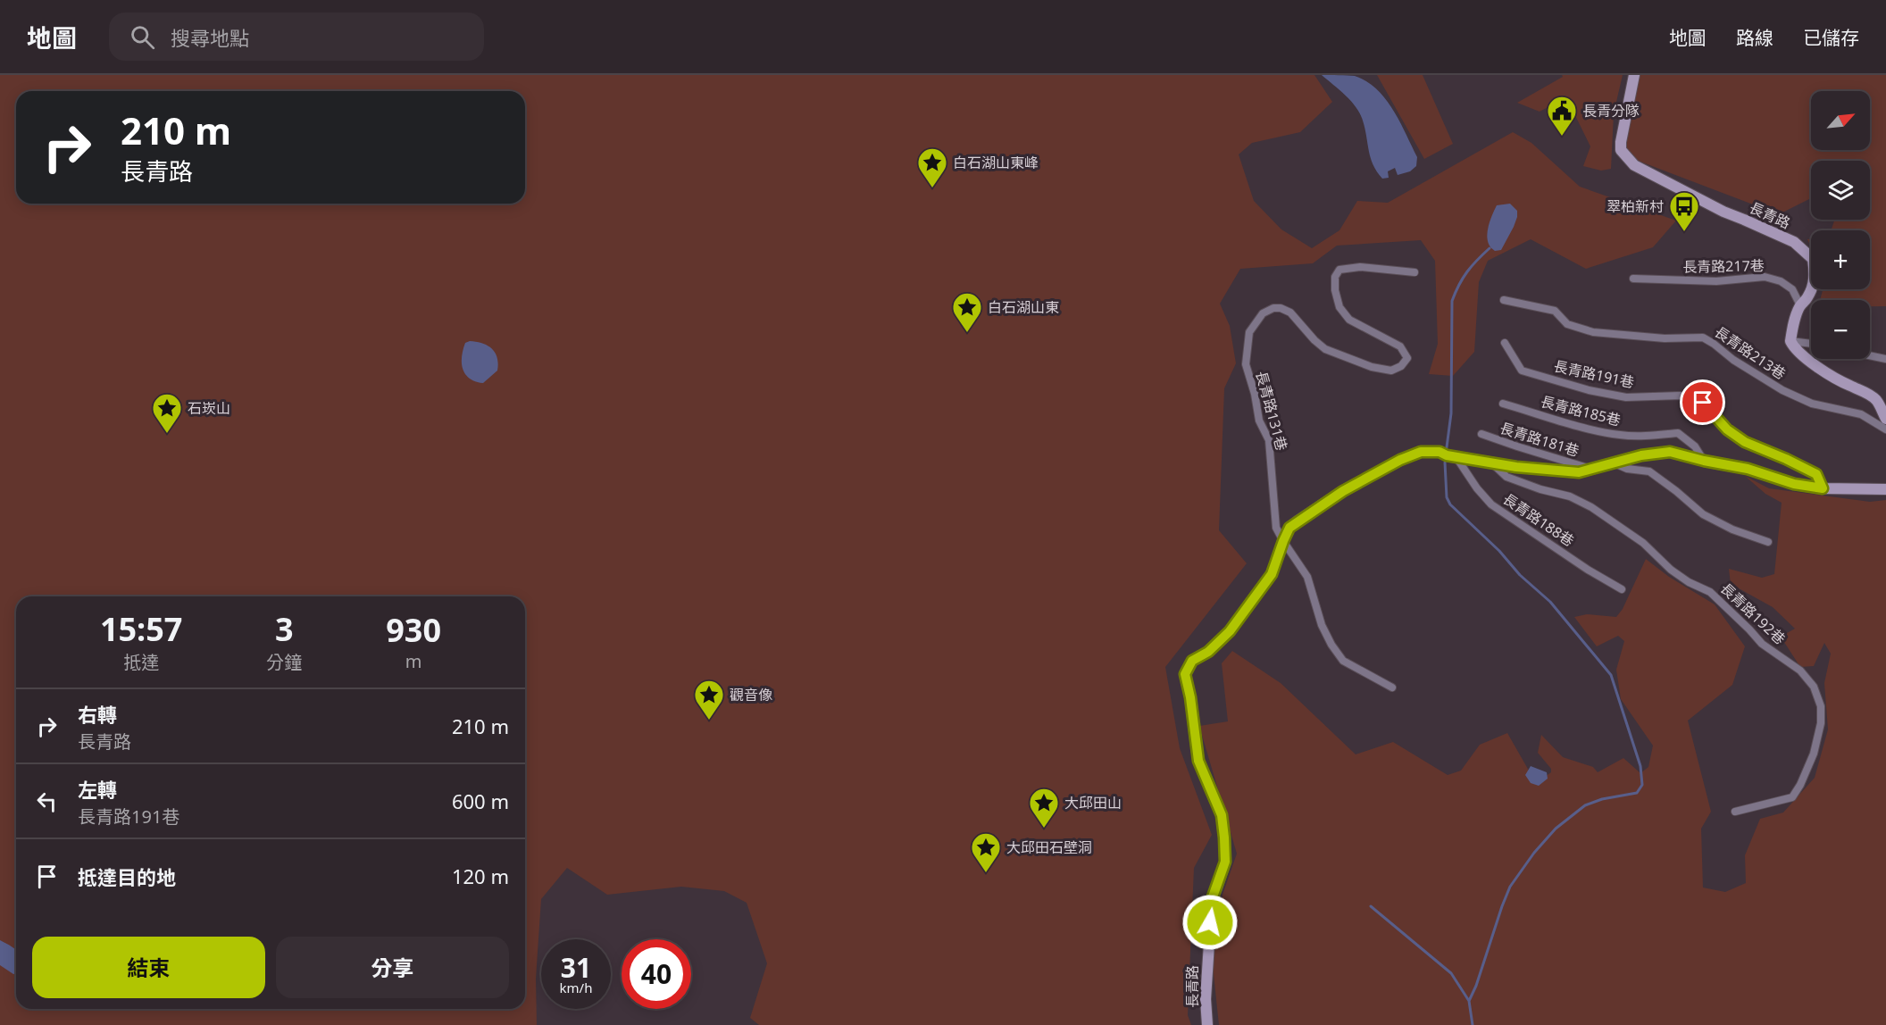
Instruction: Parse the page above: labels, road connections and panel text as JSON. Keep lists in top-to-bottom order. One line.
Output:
{"streets":{"street":["長青路","長青路217巷","長青路213巷","長青路191巷","長青路131巷","長青路185巷","長青路181巷","長青路188巷","長青路192巷"]},"crossings":[["長青路","長青路217巷"],["長青路","長青路191巷"],["長青路","長青路131巷"],["長青路","長青路185巷"],["長青路","長青路181巷"],["長青路","長青路188巷"],["長青路","長青路192巷"]],"places":{"public building":["長青分隊"],"place":["白石湖山東峰","白石湖山東","石崁山","觀音像","大邱田山","大邱田石壁洞"],"bus stop":["翠柏新村"]},"north":"top right","page":{"header":"地圖","search":"搜尋地點","nav":["地圖","路線","已儲存"],"map_buttons":["+","−"],"turn":["210 m","長青路"],"eta":["15:57","抵達","3","分鐘","930","m"],"list":[{"name":"右轉","note":"長青路","value":"210 m"},{"name":"左轉","note":"長青路191巷","value":"600 m"},{"name":"抵達目的地","value":"120 m"}],"buttons":["結束","分享"],"speed":"31 km/h","limit":"40"}}
